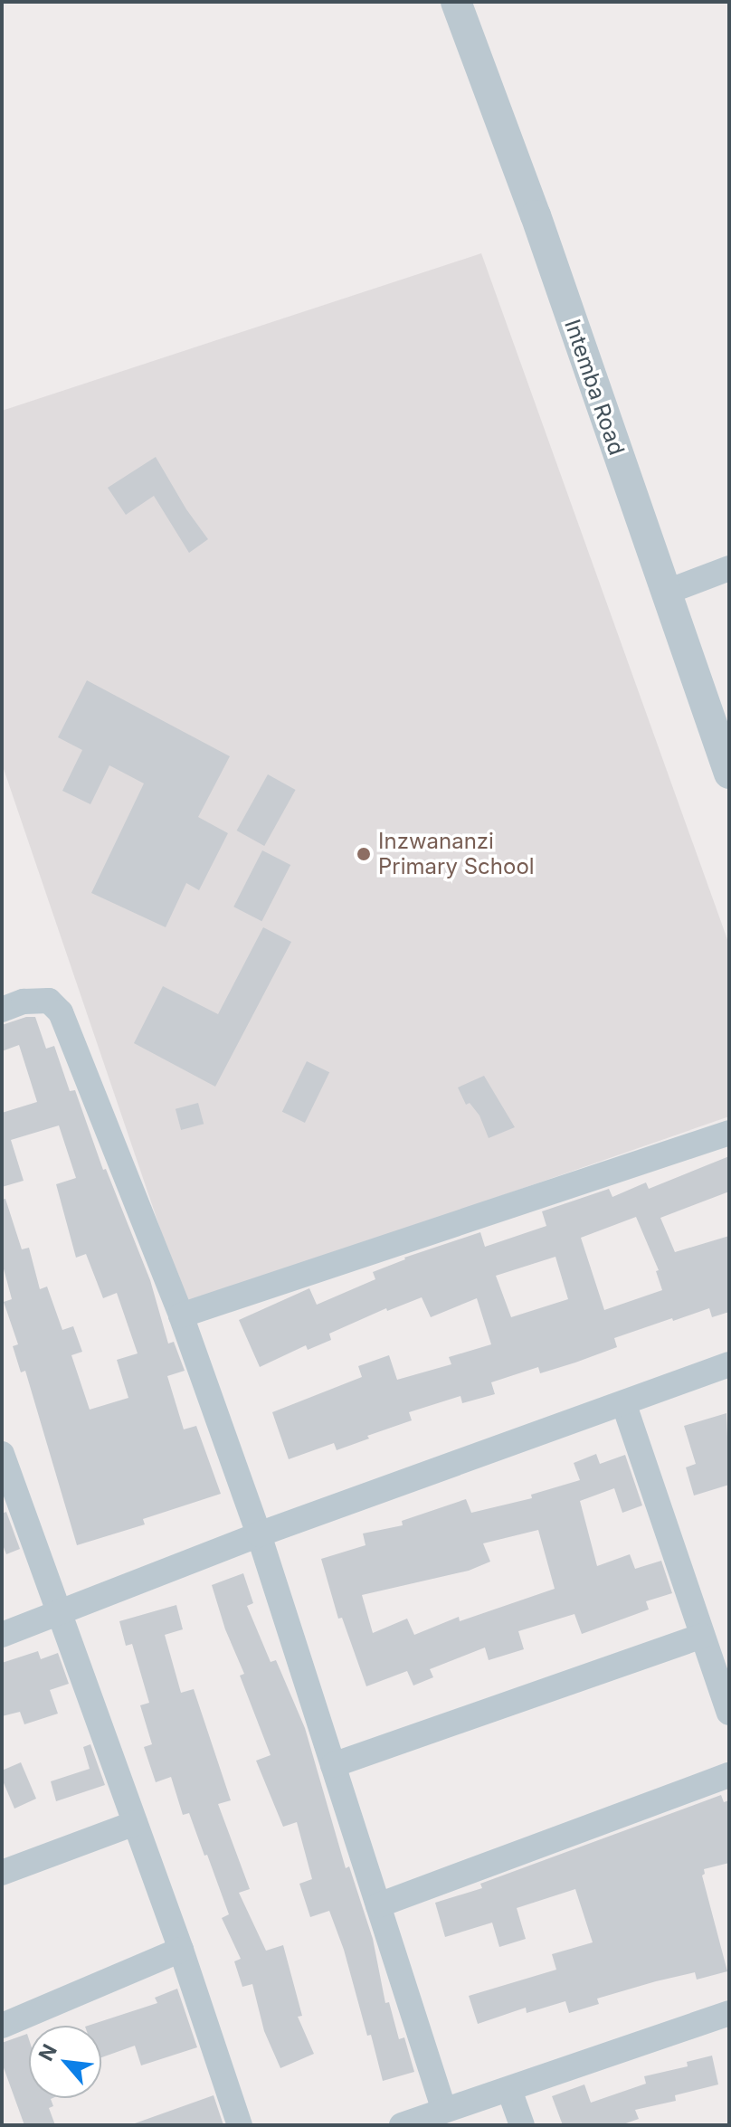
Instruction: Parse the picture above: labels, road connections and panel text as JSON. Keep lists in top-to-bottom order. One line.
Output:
{"streets":{"street":["Intemba Road"]},"places":["Inzwananzi Primary School"],"north":"top left"}
